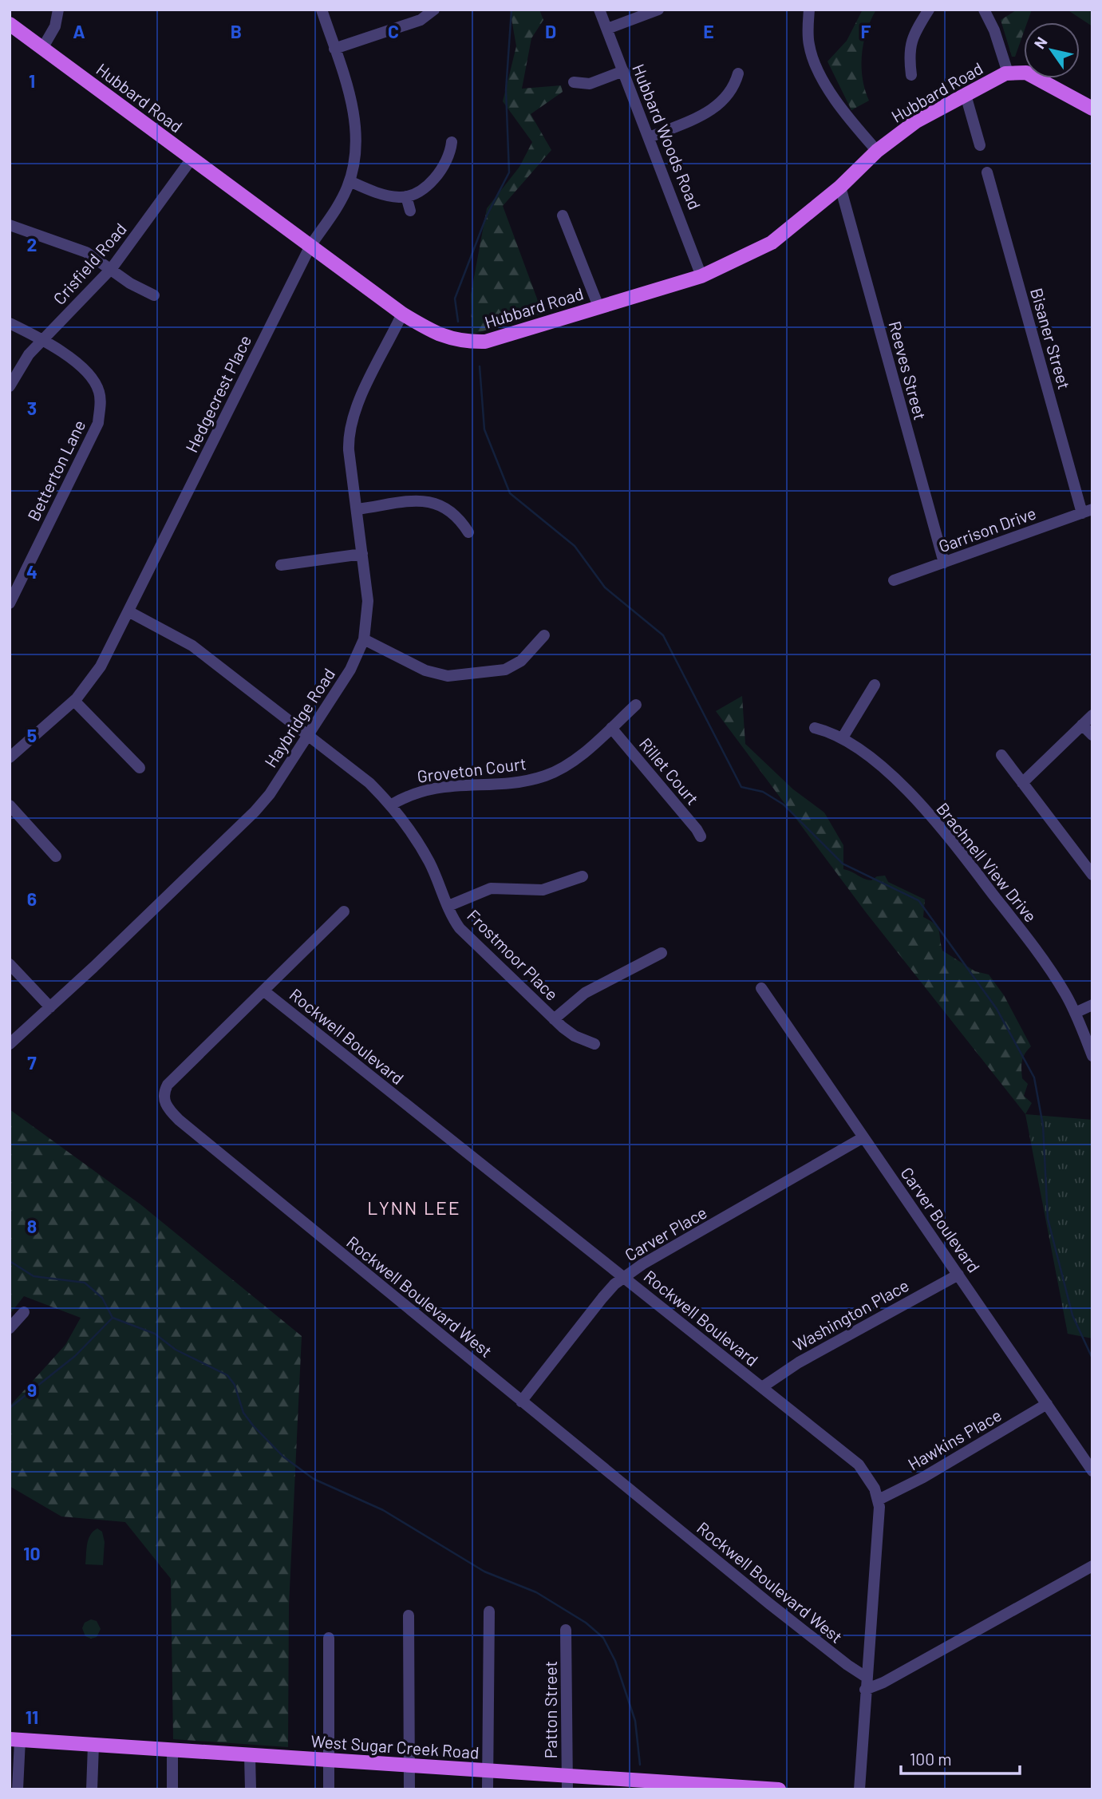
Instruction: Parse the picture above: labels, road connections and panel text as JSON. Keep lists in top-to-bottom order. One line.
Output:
{"streets":{"main road":["Hubbard Road","West Sugar Creek Road"],"street":["Hubbard Woods Road","Crisfield Road","Bisaner Street","Reeves Street","Hedgecrest Place","Betterton Lane","Garrison Drive","Haybridge Road","Groveton Court","Rillet Court","Brachnell View Drive","Frostmoor Place","Rockwell Boulevard","Carver Boulevard","Carver Place","Rockwell Boulevard West","Washington Place","Hawkins Place","Patton Street"]},"crossings":[["Hubbard Road","Hubbard Woods Road"],["Hubbard Road","Crisfield Road"],["Hubbard Road","Reeves Street"],["Hubbard Road","Hedgecrest Place"],["Hubbard Road","Haybridge Road"],["Crisfield Road","Betterton Lane"],["Bisaner Street","Garrison Drive"],["Reeves Street","Garrison Drive"],["Hedgecrest Place","Frostmoor Place"],["Haybridge Road","Frostmoor Place"],["Groveton Court","Rillet Court"],["Groveton Court","Frostmoor Place"],["Rockwell Boulevard","Carver Place"],["Rockwell Boulevard","Rockwell Boulevard West"],["Rockwell Boulevard","Washington Place"],["Rockwell Boulevard","Hawkins Place"],["Carver Boulevard","Carver Place"],["Carver Boulevard","Washington Place"],["Carver Boulevard","Hawkins Place"],["Carver Place","Rockwell Boulevard West"],["Patton Street","West Sugar Creek Road"]],"districts":["LYNN LEE"],"scale_bar":"100 m","north":"top left","grid":{"columns":["A","B","C","D","E","F"],"rows":["1","2","3","4","5","6","7","8","9","10","11"]}}
